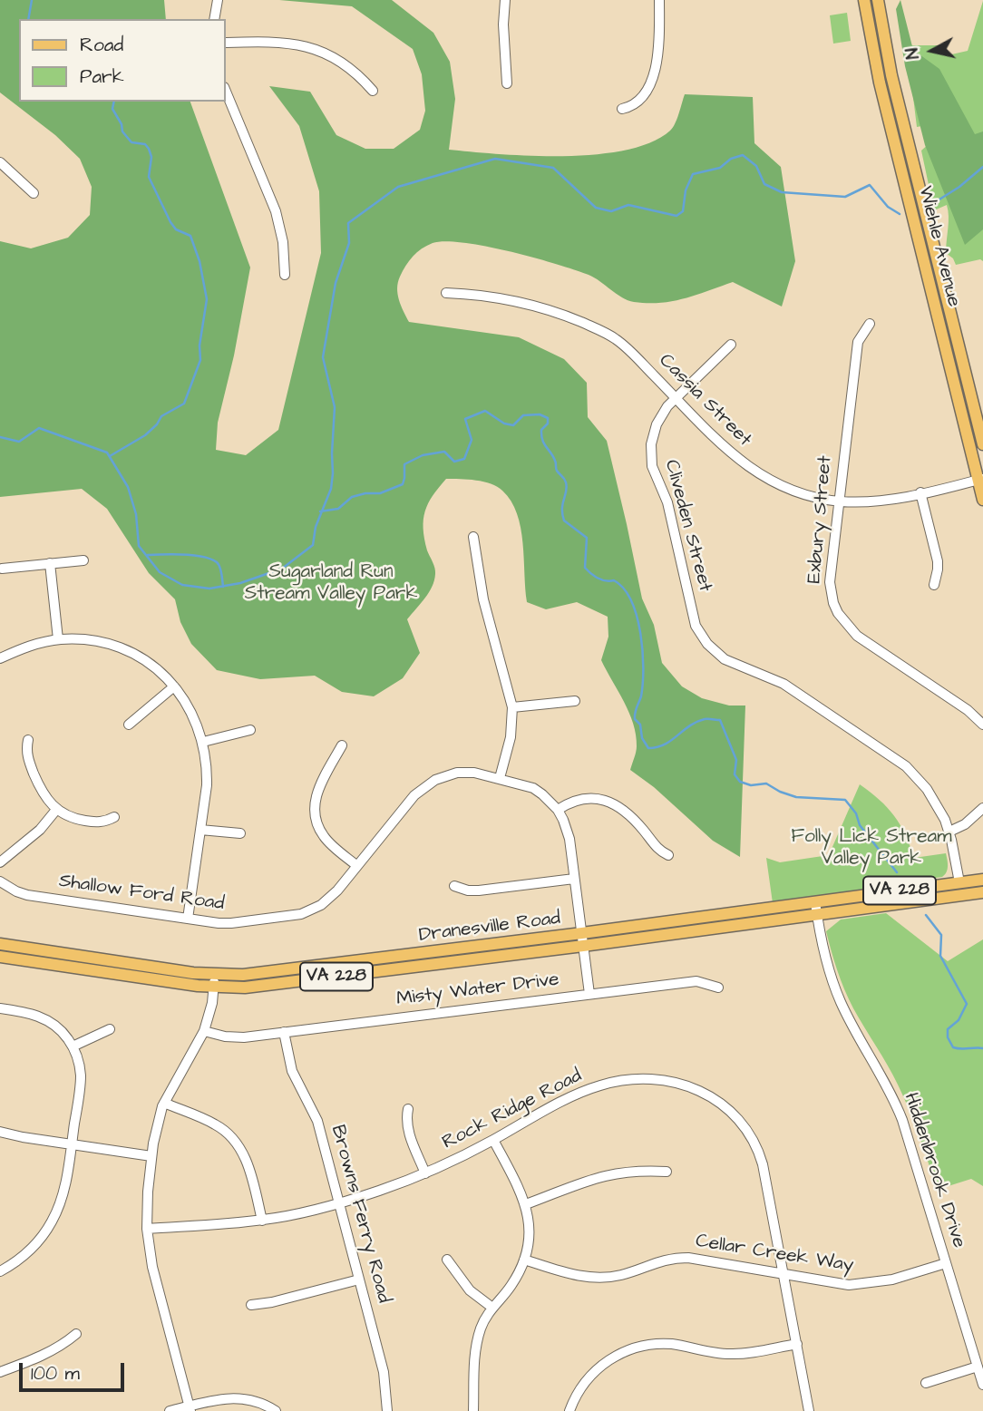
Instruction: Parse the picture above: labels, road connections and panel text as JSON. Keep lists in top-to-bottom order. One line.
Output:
{"streets":{"main road":["Wiehle Avenue","VA 228","Dranesville Road"],"street":["Cassia Street","Exbury Street","Cliveden Street","Shallow Ford Road","Misty Water Drive","Rock Ridge Road","Hiddenbrook Drive","Browns Ferry Road","Cellar Creek Way"]},"crossings":[["Wiehle Avenue","Cassia Street"],["Cassia Street","Exbury Street"],["Cassia Street","Cliveden Street"],["Cliveden Street","Dranesville Road"],["Shallow Ford Road","Dranesville Road"],["Shallow Ford Road","Misty Water Drive"],["Dranesville Road","Hiddenbrook Drive"],["Misty Water Drive","Browns Ferry Road"],["Rock Ridge Road","Browns Ferry Road"],["Rock Ridge Road","Cellar Creek Way"],["Hiddenbrook Drive","Cellar Creek Way"]],"parks":["Sugarland Run Stream Valley Park","Folly Lick Stream Valley Park"],"legend":["Road","Park"],"scale_bar":"100 m","north":"left"}
